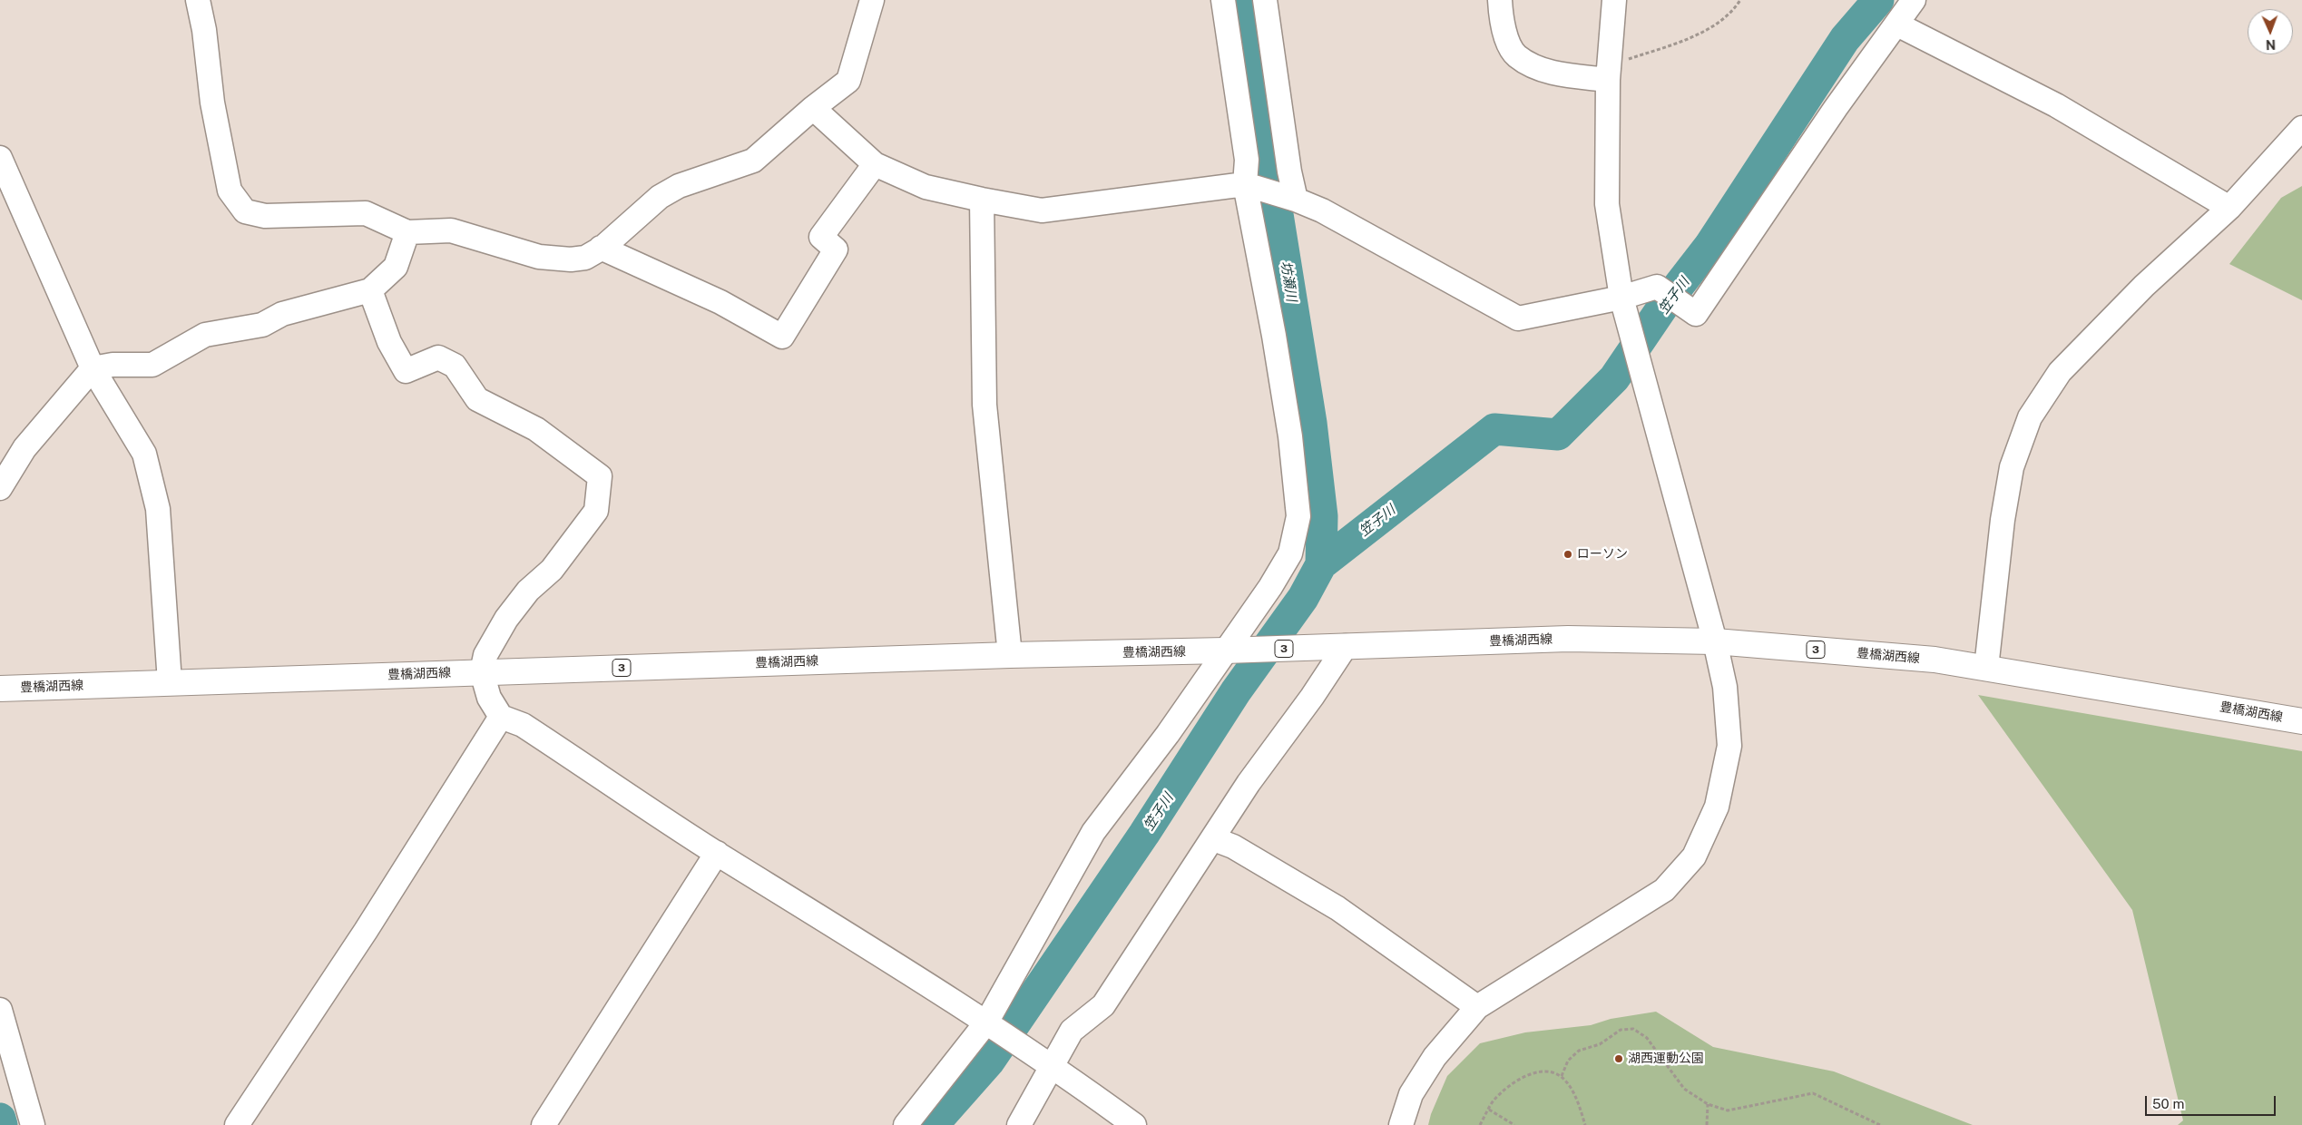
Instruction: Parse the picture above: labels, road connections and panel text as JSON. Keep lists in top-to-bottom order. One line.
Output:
{"streets":{"main road":["豊橋湖西線","3"]},"water":["坊瀬川","笠子川"],"places":["ローソン","湖西運動公園"],"scale_bar":"50 m","north":"bottom"}
